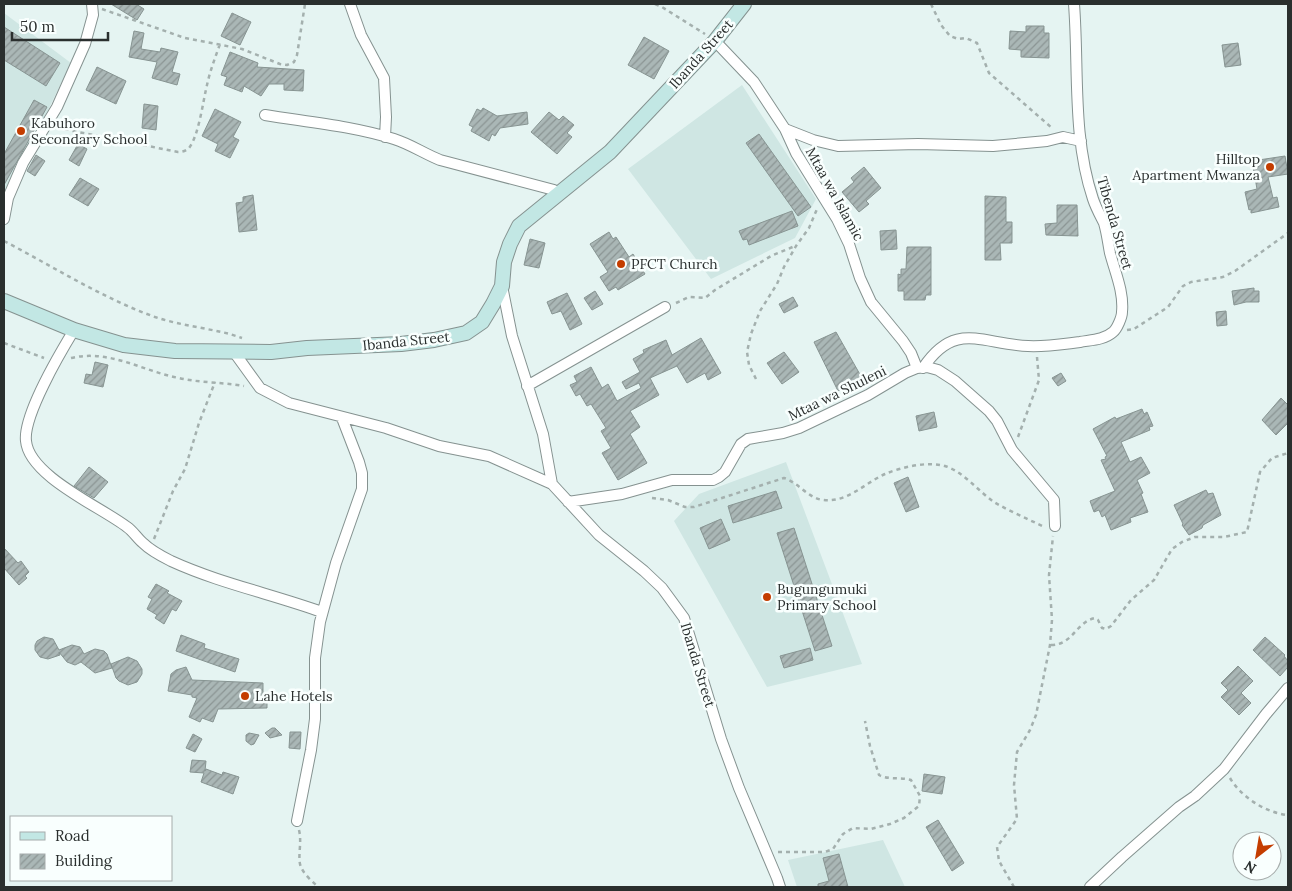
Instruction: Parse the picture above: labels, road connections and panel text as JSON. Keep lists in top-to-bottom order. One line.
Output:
{"streets":{"street":["Ibanda Street","Mtaa wa Islamic","Tibenda Street","Mtaa wa Shuleni"]},"crossings":[["Ibanda Street","Mtaa wa Islamic"],["Ibanda Street","Mtaa wa Shuleni"],["Mtaa wa Islamic","Mtaa wa Shuleni"]],"places":["Kabuhoro Secondary School","Hilltop Apartment Mwanza","PFCT Church","Bugungumuki Primary School","Lahe Hotels"],"legend":["Road","Building"],"scale_bar":"50 m","north":"bottom left"}
